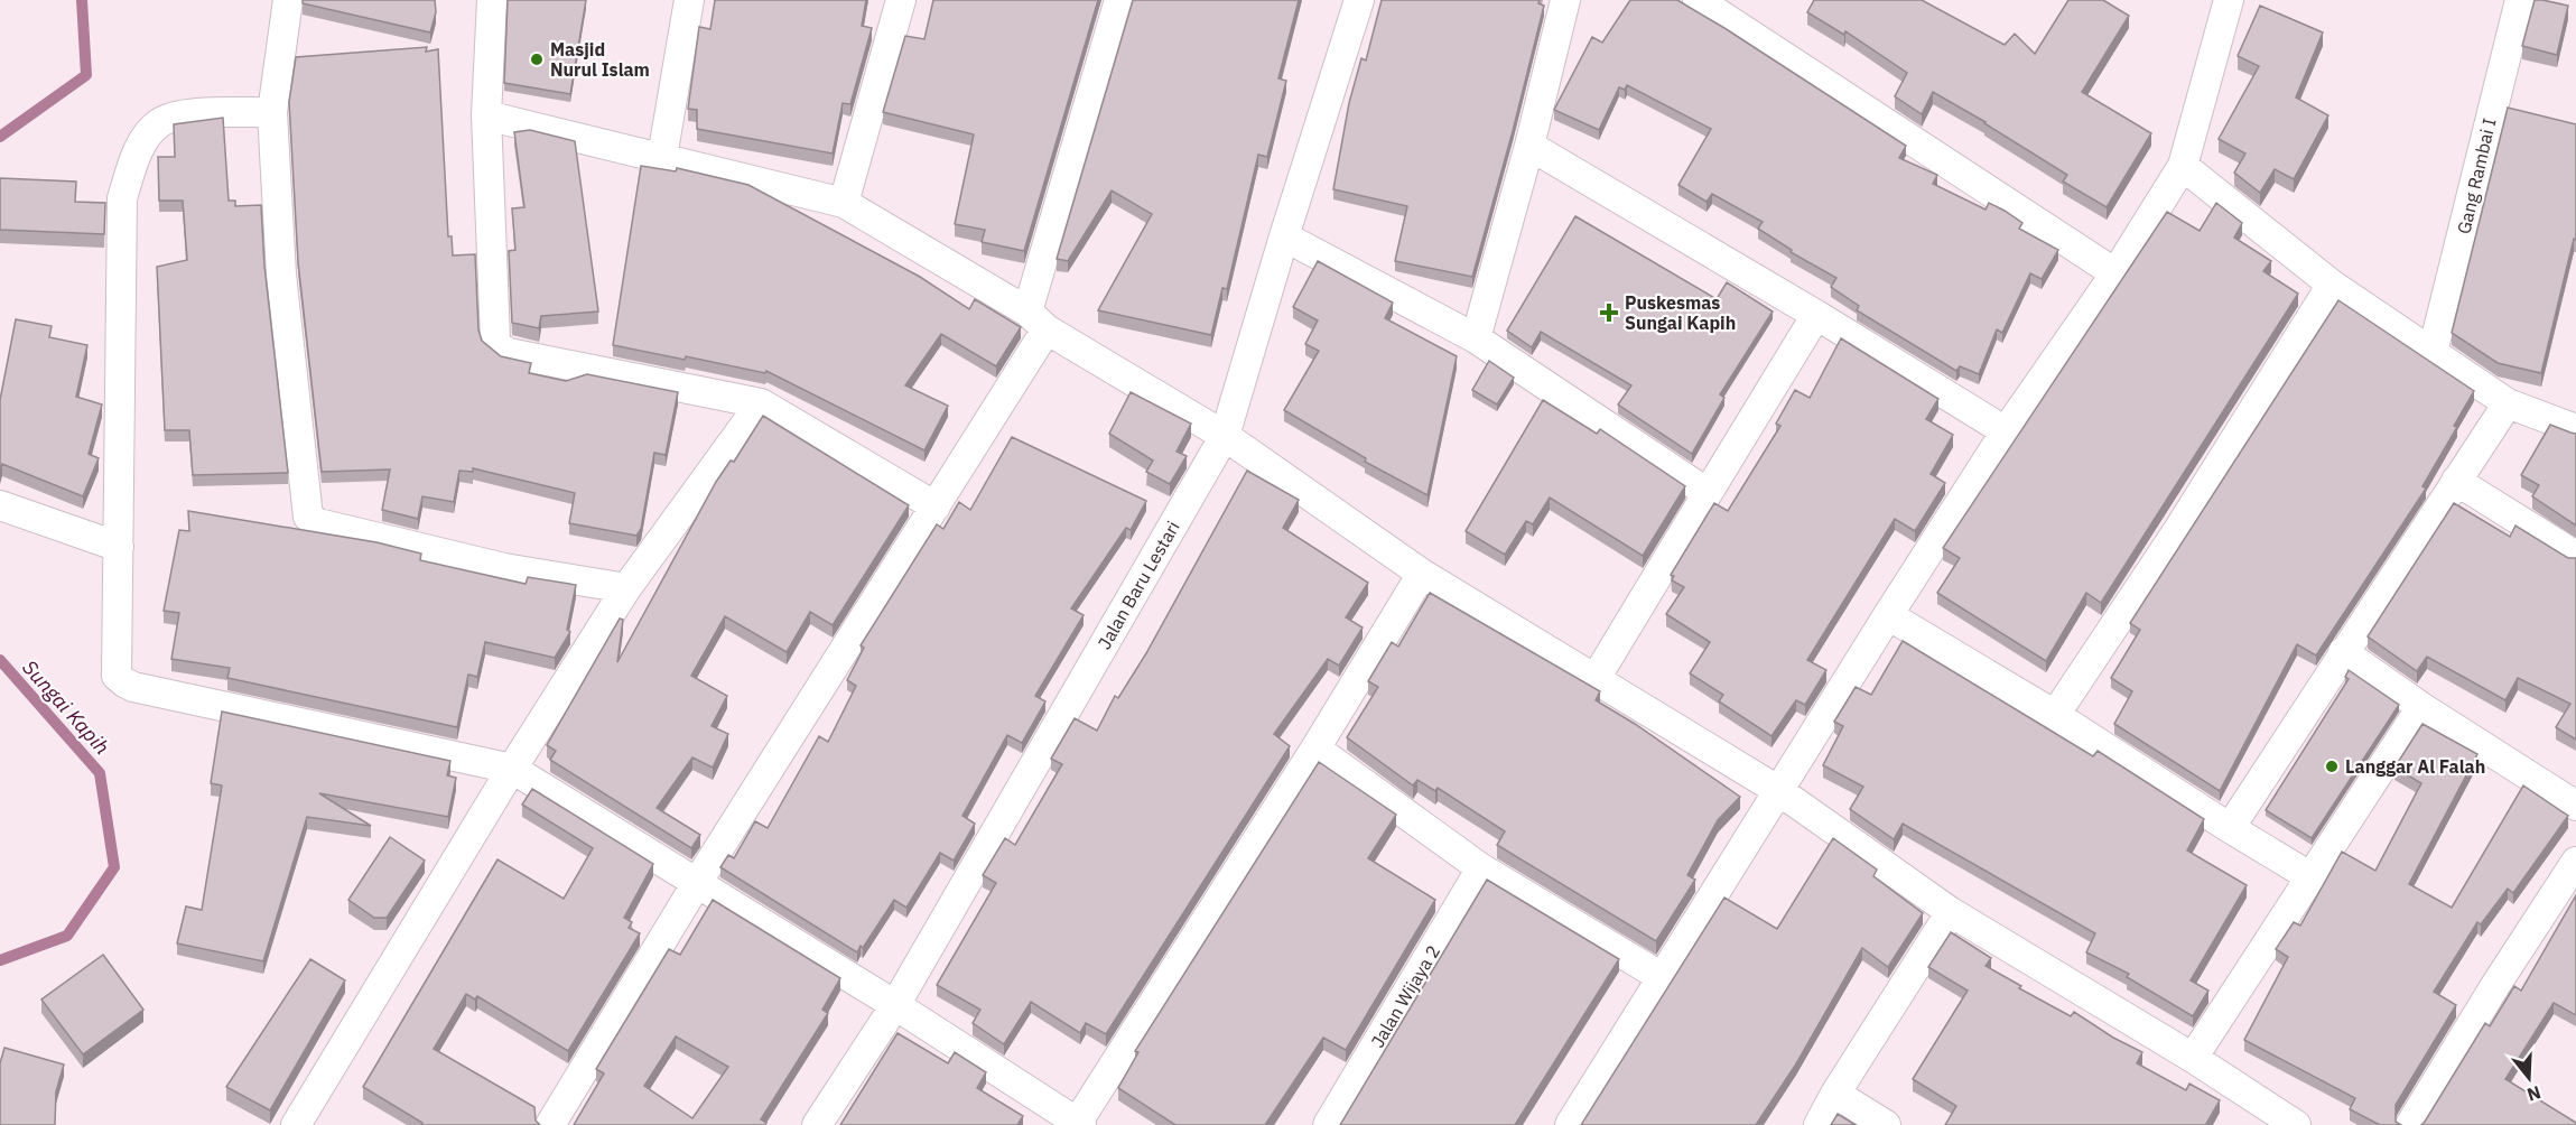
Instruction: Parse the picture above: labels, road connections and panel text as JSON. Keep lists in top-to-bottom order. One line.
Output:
{"streets":{"street":["Gang Rambai I","Jalan Baru Lestari","Jalan Wijaya 2"]},"water":["Sungai Kapih"],"places":{"other":["Masjid Nurul Islam","Langgar Al Falah"],"health":["Puskesmas Sungai Kapih"]},"north":"bottom"}
